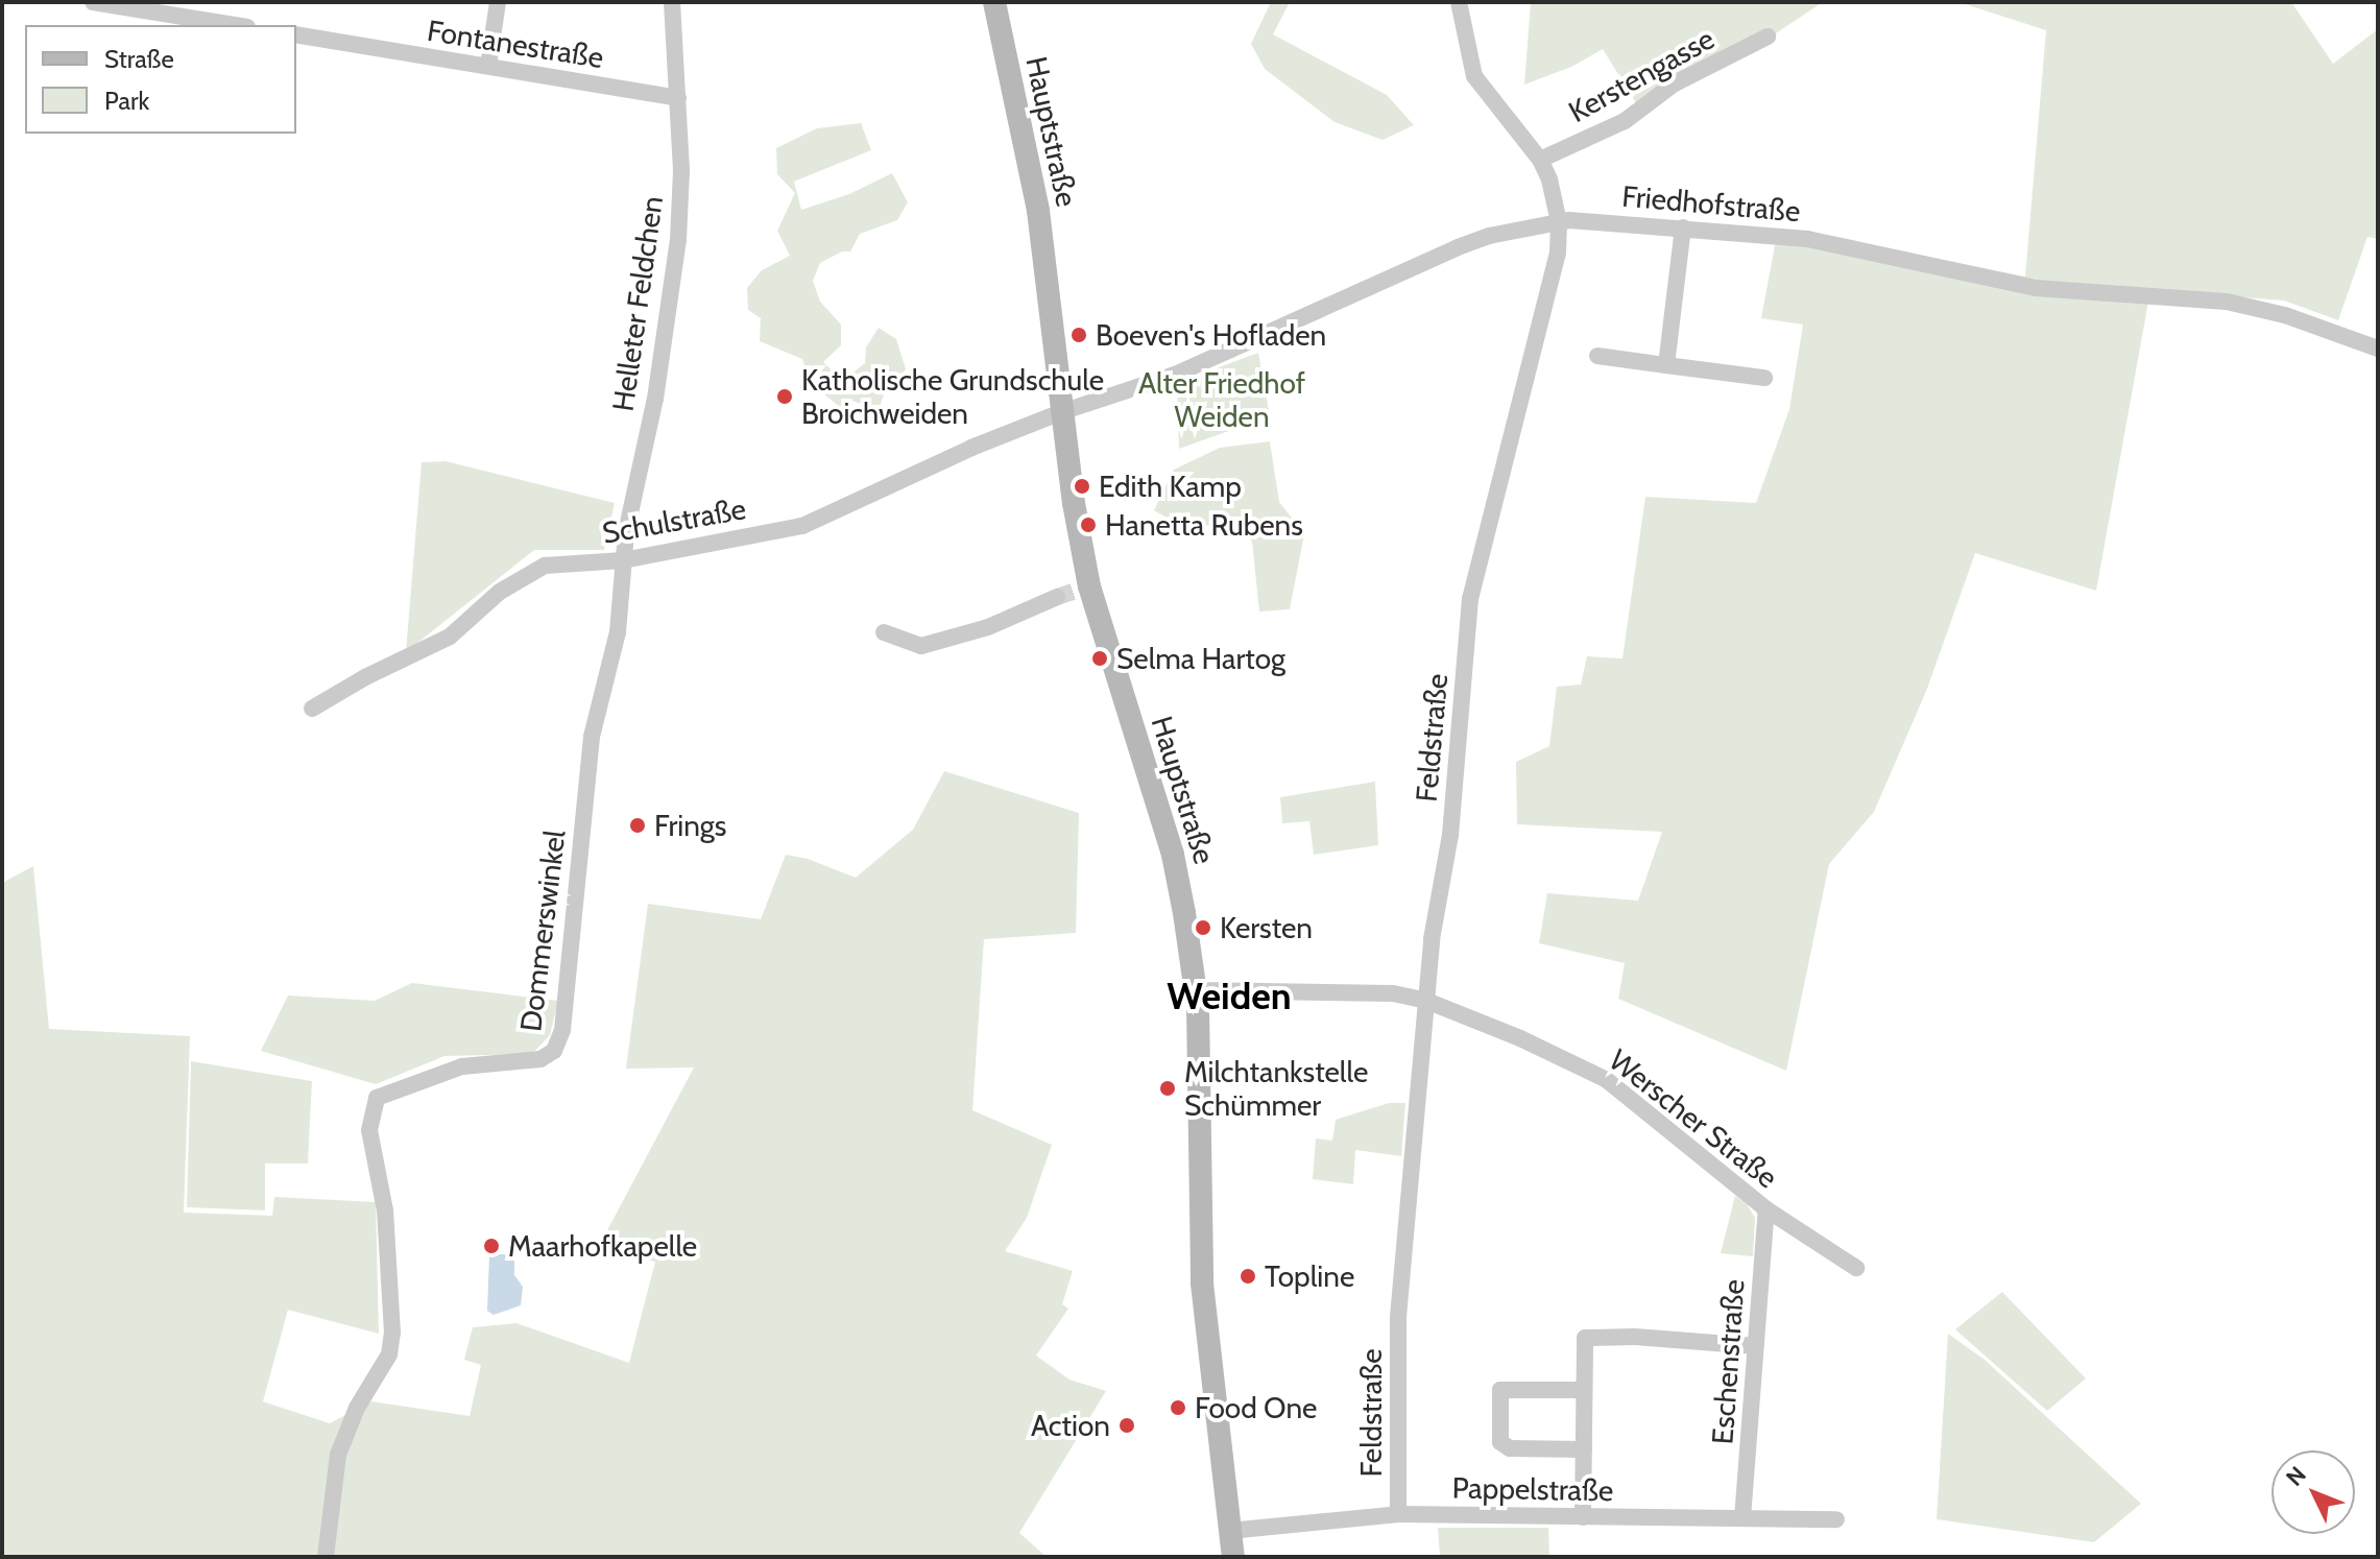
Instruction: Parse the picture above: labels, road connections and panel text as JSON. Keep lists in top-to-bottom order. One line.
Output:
{"streets":{"main road":["Hauptstraße"],"street":["Fontanestraße","Kerstengasse","Friedhofstraße","Helleter Feldchen","Schulstraße","Feldstraße","Dommerswinkel","Werscher Straße","Eschenstraße","Pappelstraße"]},"crossings":[["Fontanestraße","Helleter Feldchen"],["Kerstengasse","Feldstraße"],["Hauptstraße","Friedhofstraße"],["Hauptstraße","Schulstraße"],["Hauptstraße","Werscher Straße"],["Hauptstraße","Pappelstraße"],["Friedhofstraße","Schulstraße"],["Friedhofstraße","Feldstraße"],["Helleter Feldchen","Schulstraße"],["Helleter Feldchen","Dommerswinkel"],["Schulstraße","Dommerswinkel"],["Feldstraße","Werscher Straße"],["Feldstraße","Pappelstraße"],["Werscher Straße","Eschenstraße"],["Eschenstraße","Pappelstraße"]],"districts":["Weiden"],"parks":["Alter Friedhof Weiden"],"places":["Boeven's Hofladen","Katholische Grundschule Broichweiden","Edith Kamp","Hanetta Rubens","Selma Hartog","Frings","Kersten","Milchtankstelle Schümmer","Maarhofkapelle","Topline","Food One","Action"],"legend":["Straße","Park"],"north":"top left"}
